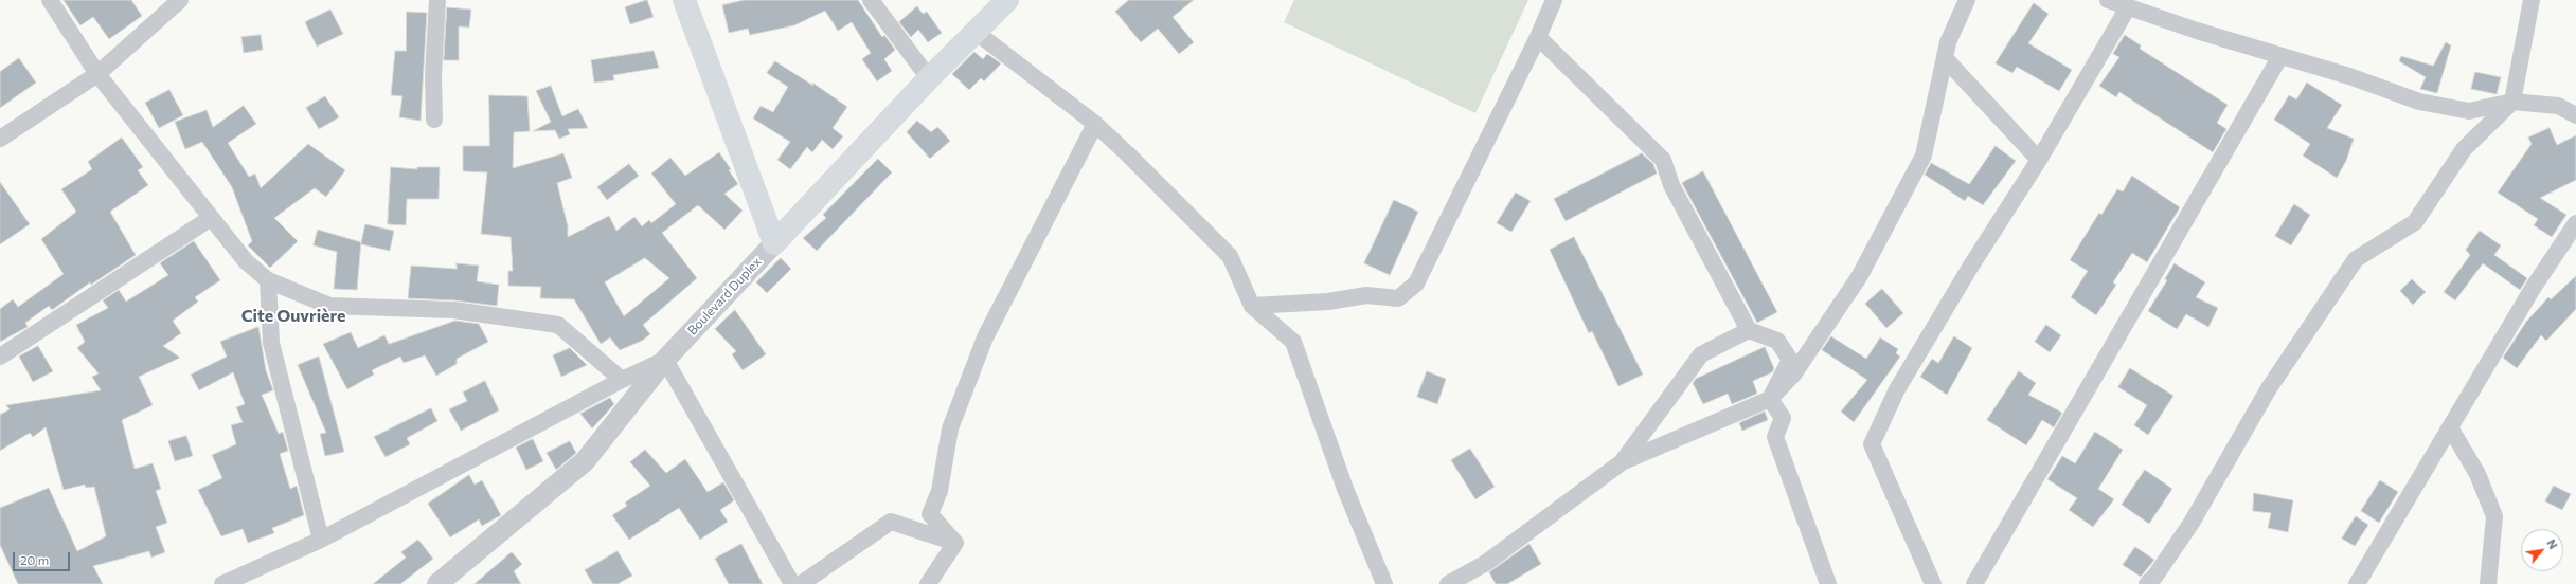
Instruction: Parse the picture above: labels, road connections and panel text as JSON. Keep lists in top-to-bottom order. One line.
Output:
{"streets":{"main road":["Boulevard Duplex"]},"districts":["Cite Ouvrière"],"scale_bar":"20 m","north":"top right"}
